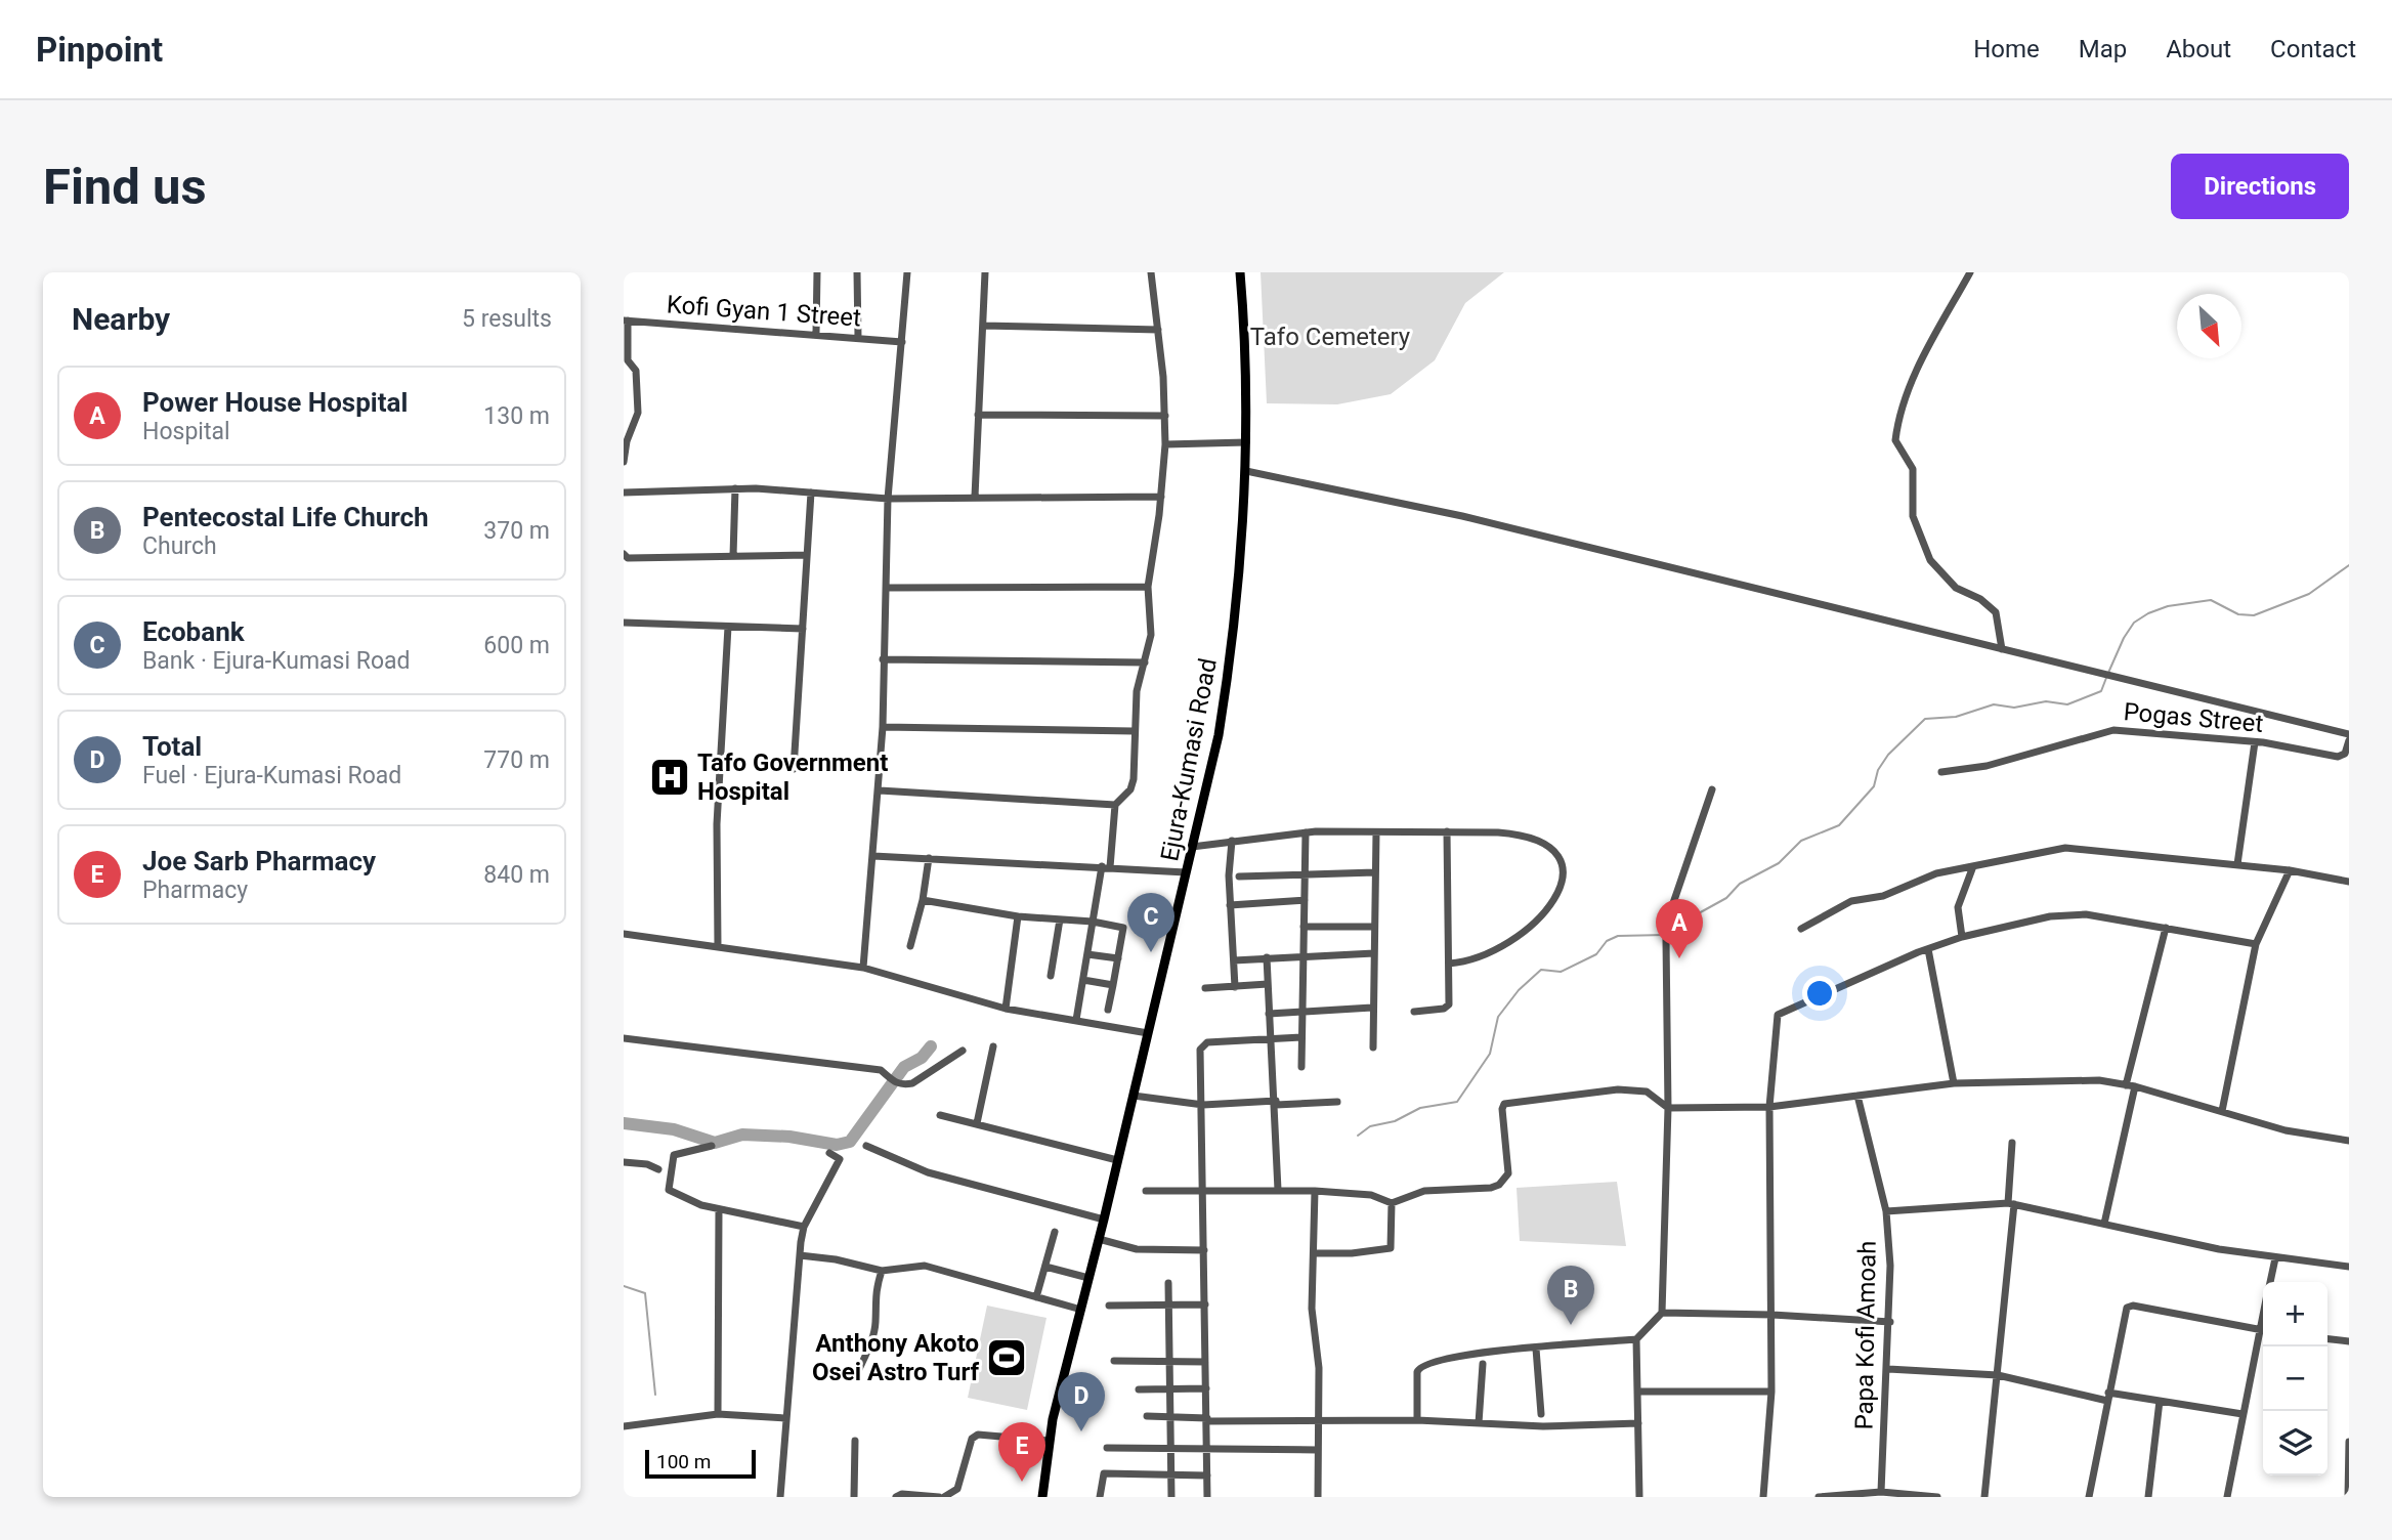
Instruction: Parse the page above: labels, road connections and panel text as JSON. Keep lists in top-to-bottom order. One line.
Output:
{"streets":{"main road":["Ejura-Kumasi Road"],"street":["Kofi Gyan 1 Street","Pogas Street","Papa Kofi Amoah"]},"parks":["Tafo Cemetery"],"places":{"hospital":["Tafo Government Hospital"],"sports":["Anthony Akoto Osei Astro Turf"]},"scale_bar":"100 m","north":"bottom right","page":{"header":"Pinpoint","nav":["Home","Map","About","Contact"],"buttons":"Directions","title":"Find us","heading":["Nearby","5 results"],"list":[{"mark":"A","name":"Power House Hospital","note":"Hospital","value":"130 m"},{"mark":"B","name":"Pentecostal Life Church","note":"Church","value":"370 m"},{"mark":"C","name":"Ecobank","note":"Bank · Ejura-Kumasi Road","value":"600 m"},{"mark":"D","name":"Total","note":"Fuel · Ejura-Kumasi Road","value":"770 m"},{"mark":"E","name":"Joe Sarb Pharmacy","note":"Pharmacy","value":"840 m"}],"pins":["C","A","B","D","E"],"map_buttons":["+","−"],"scale":"100 m"}}
